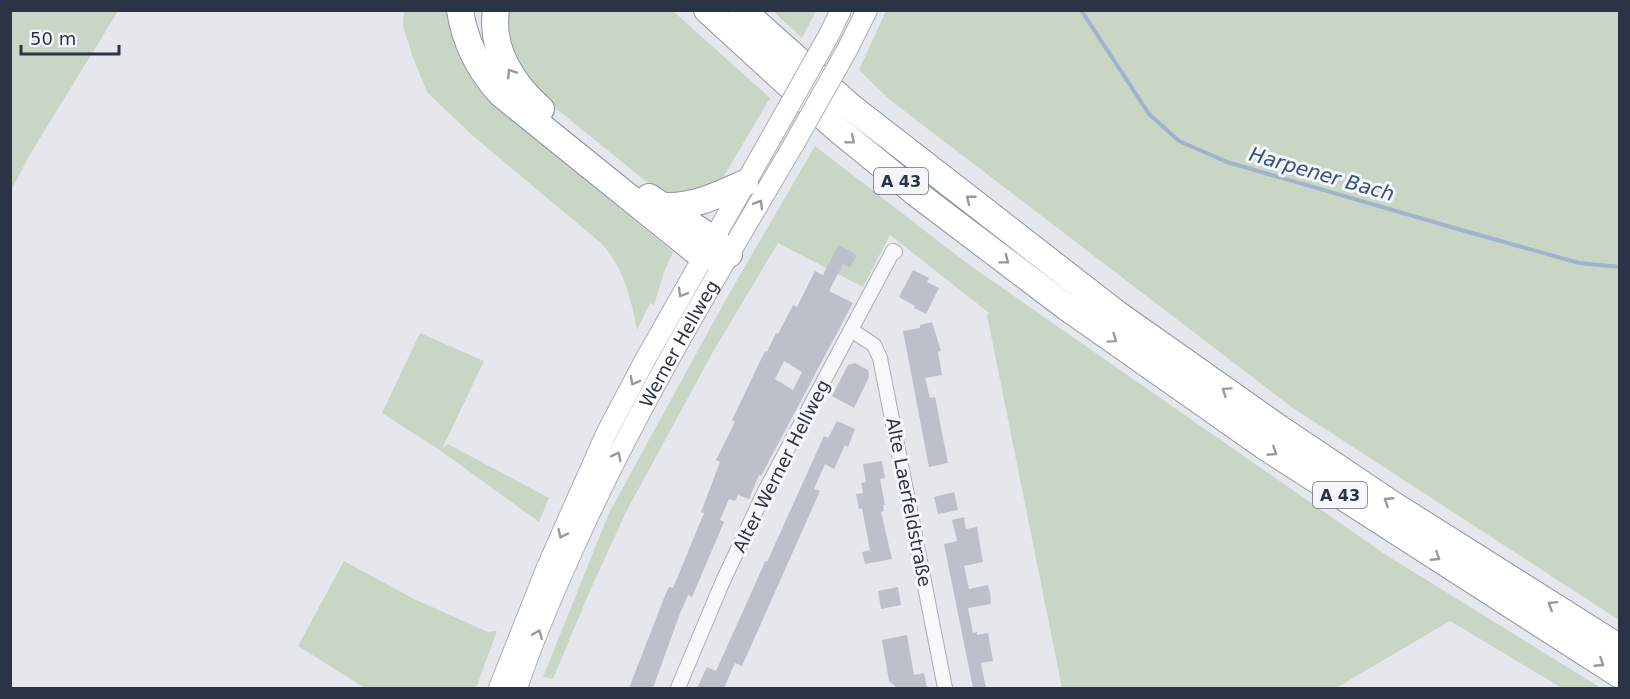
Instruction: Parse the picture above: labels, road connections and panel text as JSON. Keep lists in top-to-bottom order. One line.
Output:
{"streets":{"highway":["A 43"],"main road":["Werner Hellweg"],"street":["Alter Werner Hellweg","Alte Laerfeldstraße"]},"crossings":[["Alter Werner Hellweg","Alte Laerfeldstraße"]],"water":["Harpener Bach"],"scale_bar":"50 m"}
